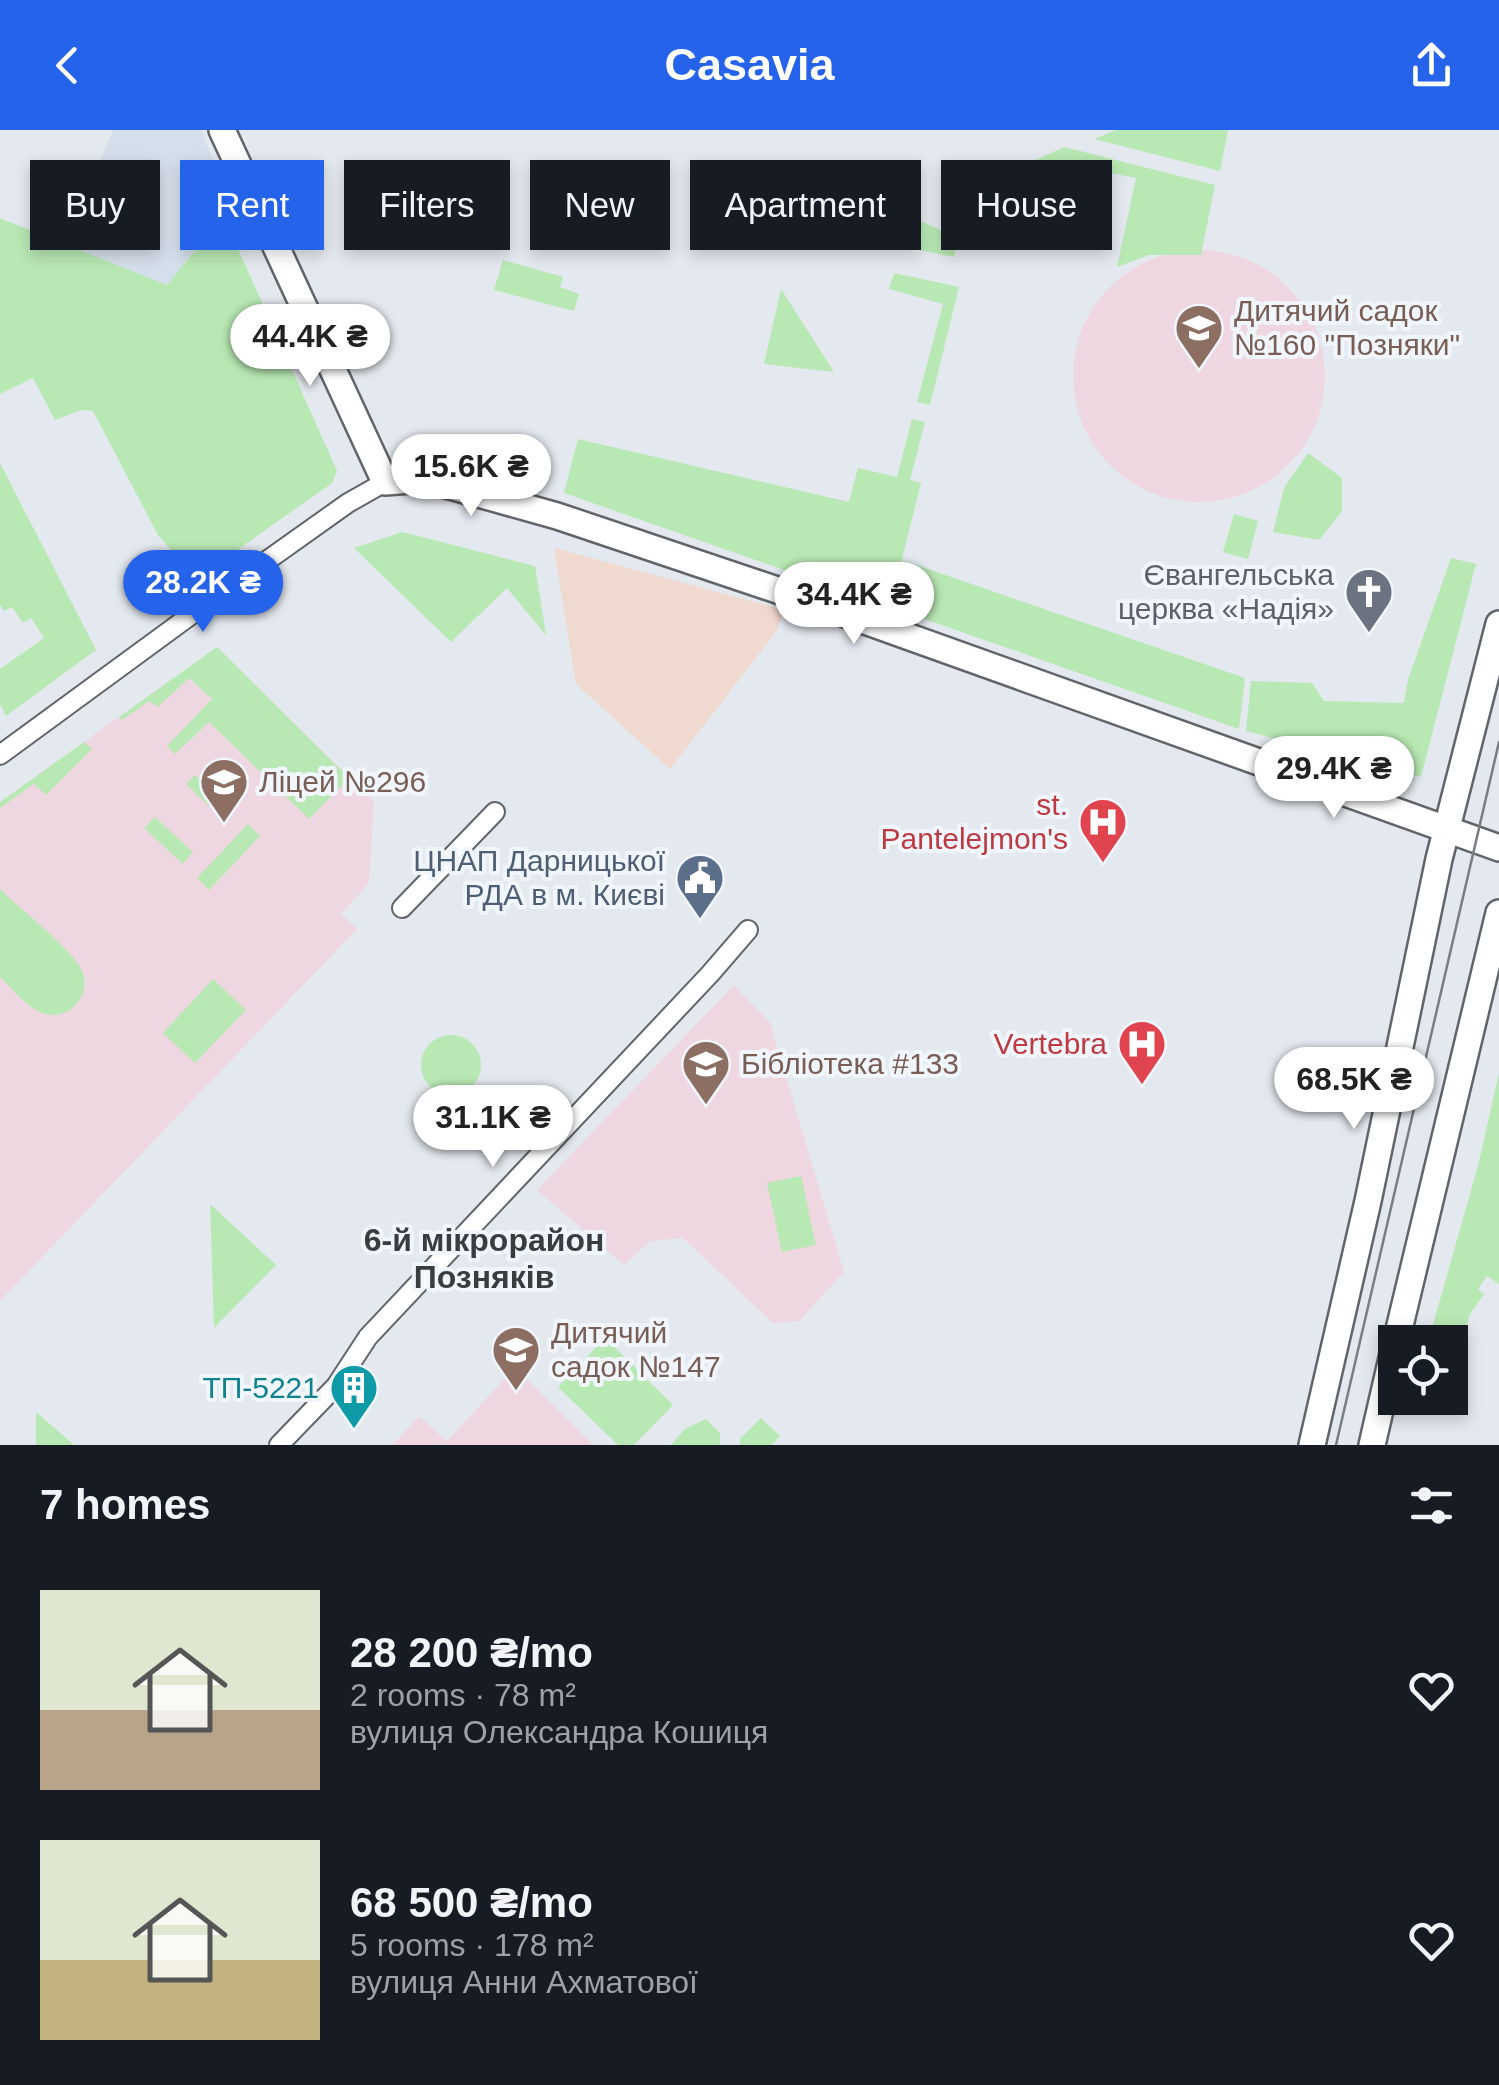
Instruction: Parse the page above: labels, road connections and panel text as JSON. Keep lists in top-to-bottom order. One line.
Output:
{"districts":["6-й мікрорайон Позняків"],"places":{"school or university":["Дитячий садок №160 \"Позняки\"","Ліцей №296","Бібліотека #133","Дитячий садок №147"],"church":["Євангельська церква «Надія»"],"hospital":["st. Pantelejmon's","Vertebra"],"public building":["ЦНАП Дарницької РДА в м. Києві"],"building":["ТП-5221"]},"page":{"header":"Casavia","chip":["Buy","Rent","Filters","New","Apartment","House"],"price":["44.4K ₴","15.6K ₴","28.2K ₴","34.4K ₴","29.4K ₴","68.5K ₴","31.1K ₴"],"heading":"7 homes","list":[{"name":"28 200 ₴/mo","note":"2 rooms · 78 m² · вулиця Олександра Кошиця"},{"name":"68 500 ₴/mo","note":"5 rooms · 178 m² · вулиця Анни Ахматової"}]}}
